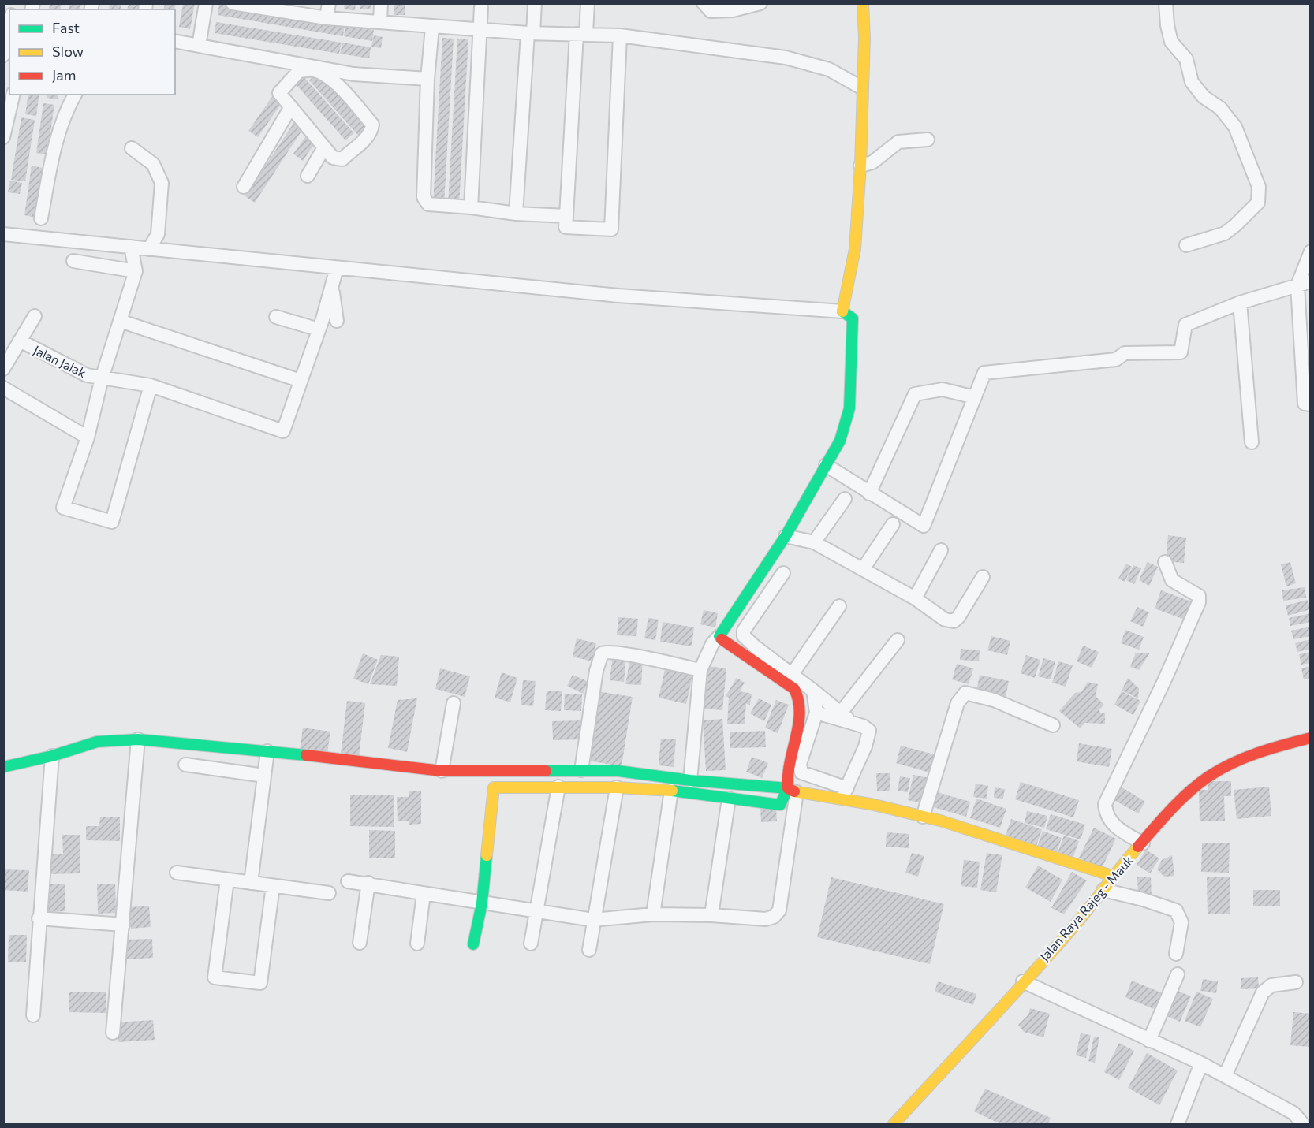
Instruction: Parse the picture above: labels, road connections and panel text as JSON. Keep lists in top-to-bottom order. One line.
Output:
{"streets":{"street":["Jalan Jalak","Jalan Raya Rajeg - Mauk"]},"legend":["Fast","Slow","Jam"]}
